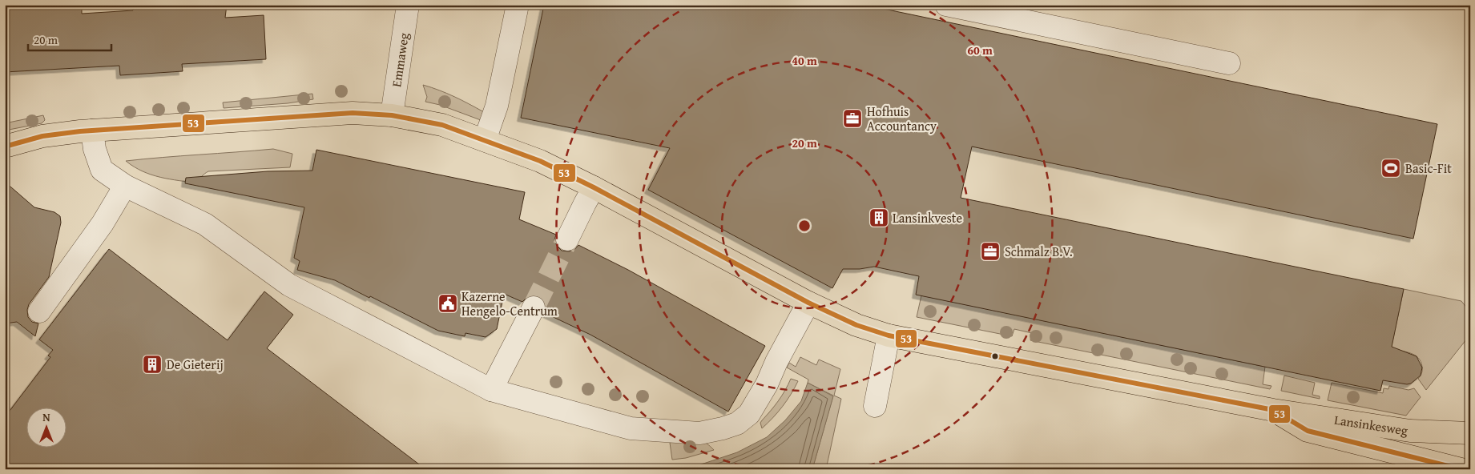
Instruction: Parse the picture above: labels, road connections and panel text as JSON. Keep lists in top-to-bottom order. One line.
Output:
{"streets":{"main road":["Lansinkesweg"],"street":["Emmaweg"]},"crossings":[["Emmaweg","Lansinkesweg"]],"places":{"office":["Hofhuis Accountancy","Schmalz B.V."],"sports":["Basic-Fit"],"building":["Lansinkveste","De Gieterij"],"public building":["Kazerne Hengelo-Centrum"]},"lines":["transit line 53"],"scale_bar":"20 m","north":"top","rings":["60 m","40 m","20 m"]}
